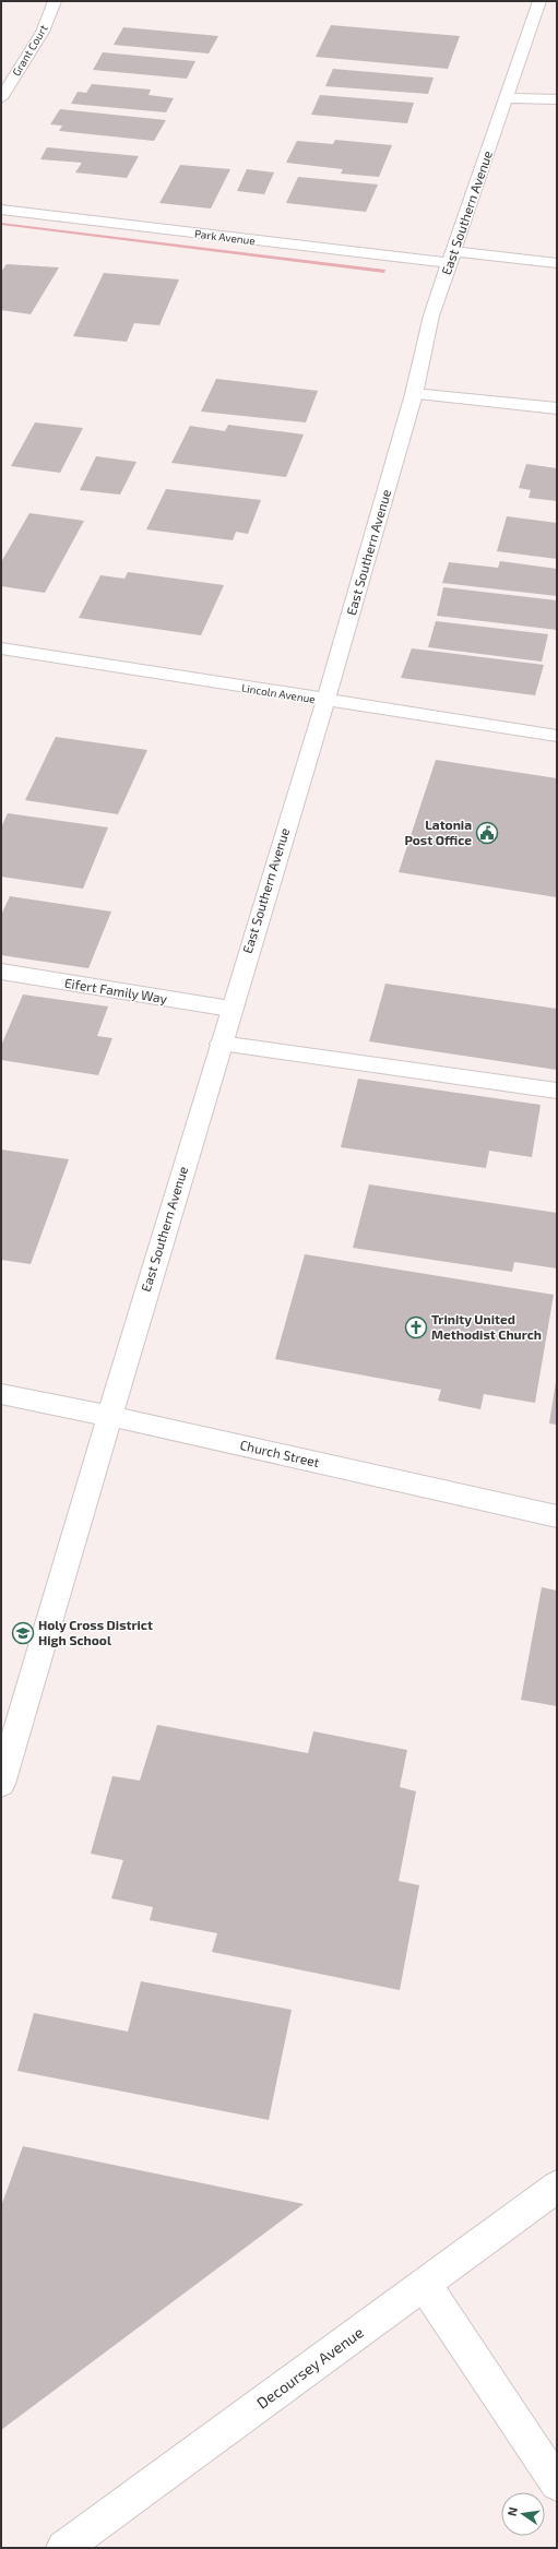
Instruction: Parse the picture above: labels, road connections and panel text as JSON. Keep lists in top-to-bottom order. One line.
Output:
{"streets":{"street":["Grant Court","East Southern Avenue","Park Avenue","Lincoln Avenue","Eifert Family Way","Church Street","Decoursey Avenue"]},"crossings":[["East Southern Avenue","Park Avenue"],["East Southern Avenue","Lincoln Avenue"],["East Southern Avenue","Eifert Family Way"],["East Southern Avenue","Church Street"]],"places":{"public building":["Latonia Post Office"],"church":["Trinity United Methodist Church"],"school or university":["Holy Cross District High School"]},"north":"left"}
